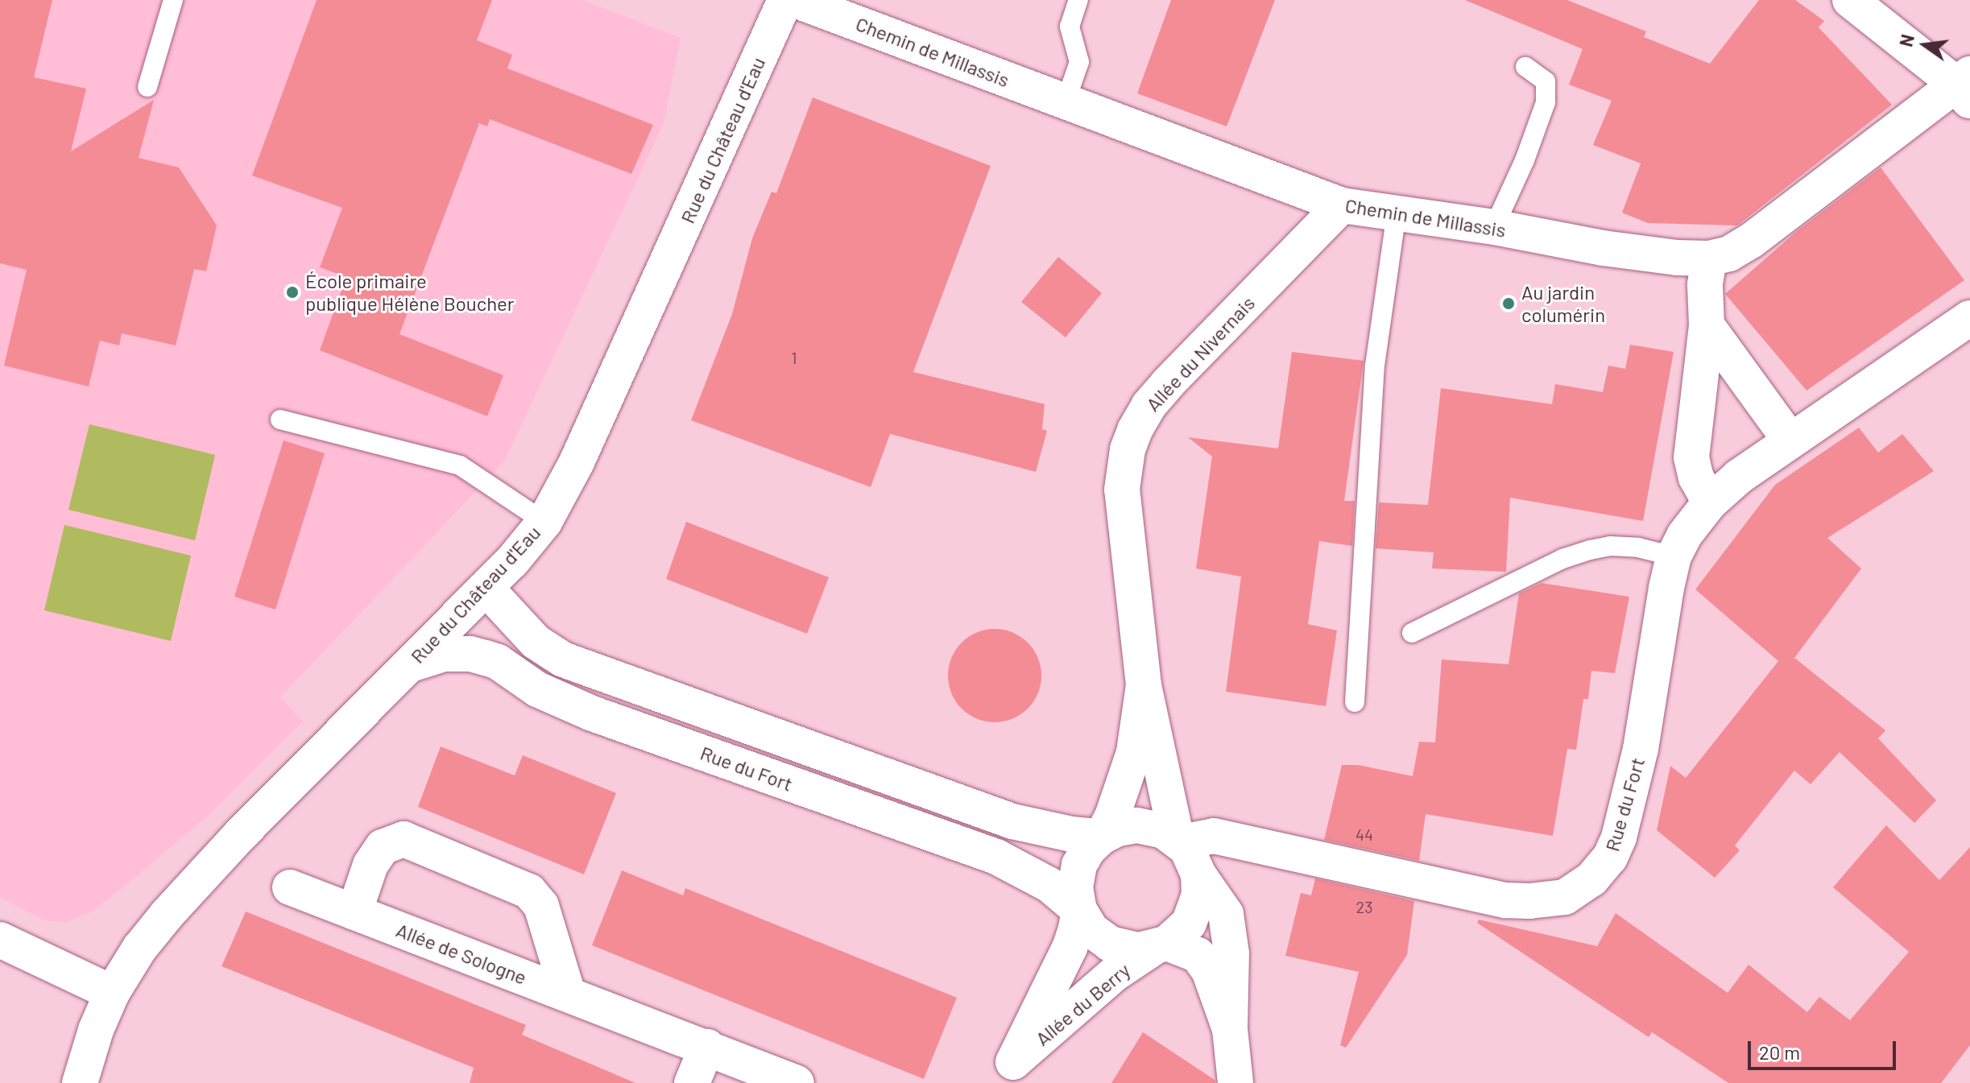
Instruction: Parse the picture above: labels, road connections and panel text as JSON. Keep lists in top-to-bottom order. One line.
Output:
{"streets":{"street":["Chemin de Millassis","Rue du Château d'Eau","Allée du Nivernais","Rue du Fort","Allée de Sologne","Allée du Berry"]},"crossings":[["Chemin de Millassis","Allée du Nivernais"],["Rue du Château d'Eau","Rue du Fort"],["Allée du Nivernais","Rue du Fort"],["Allée du Nivernais","Allée du Berry"],["Rue du Fort","Allée du Berry"]],"places":["École primaire publique Hélène Boucher","Au jardin columérin"],"house_numbers":["1","44","23"],"scale_bar":"20 m","north":"left"}
